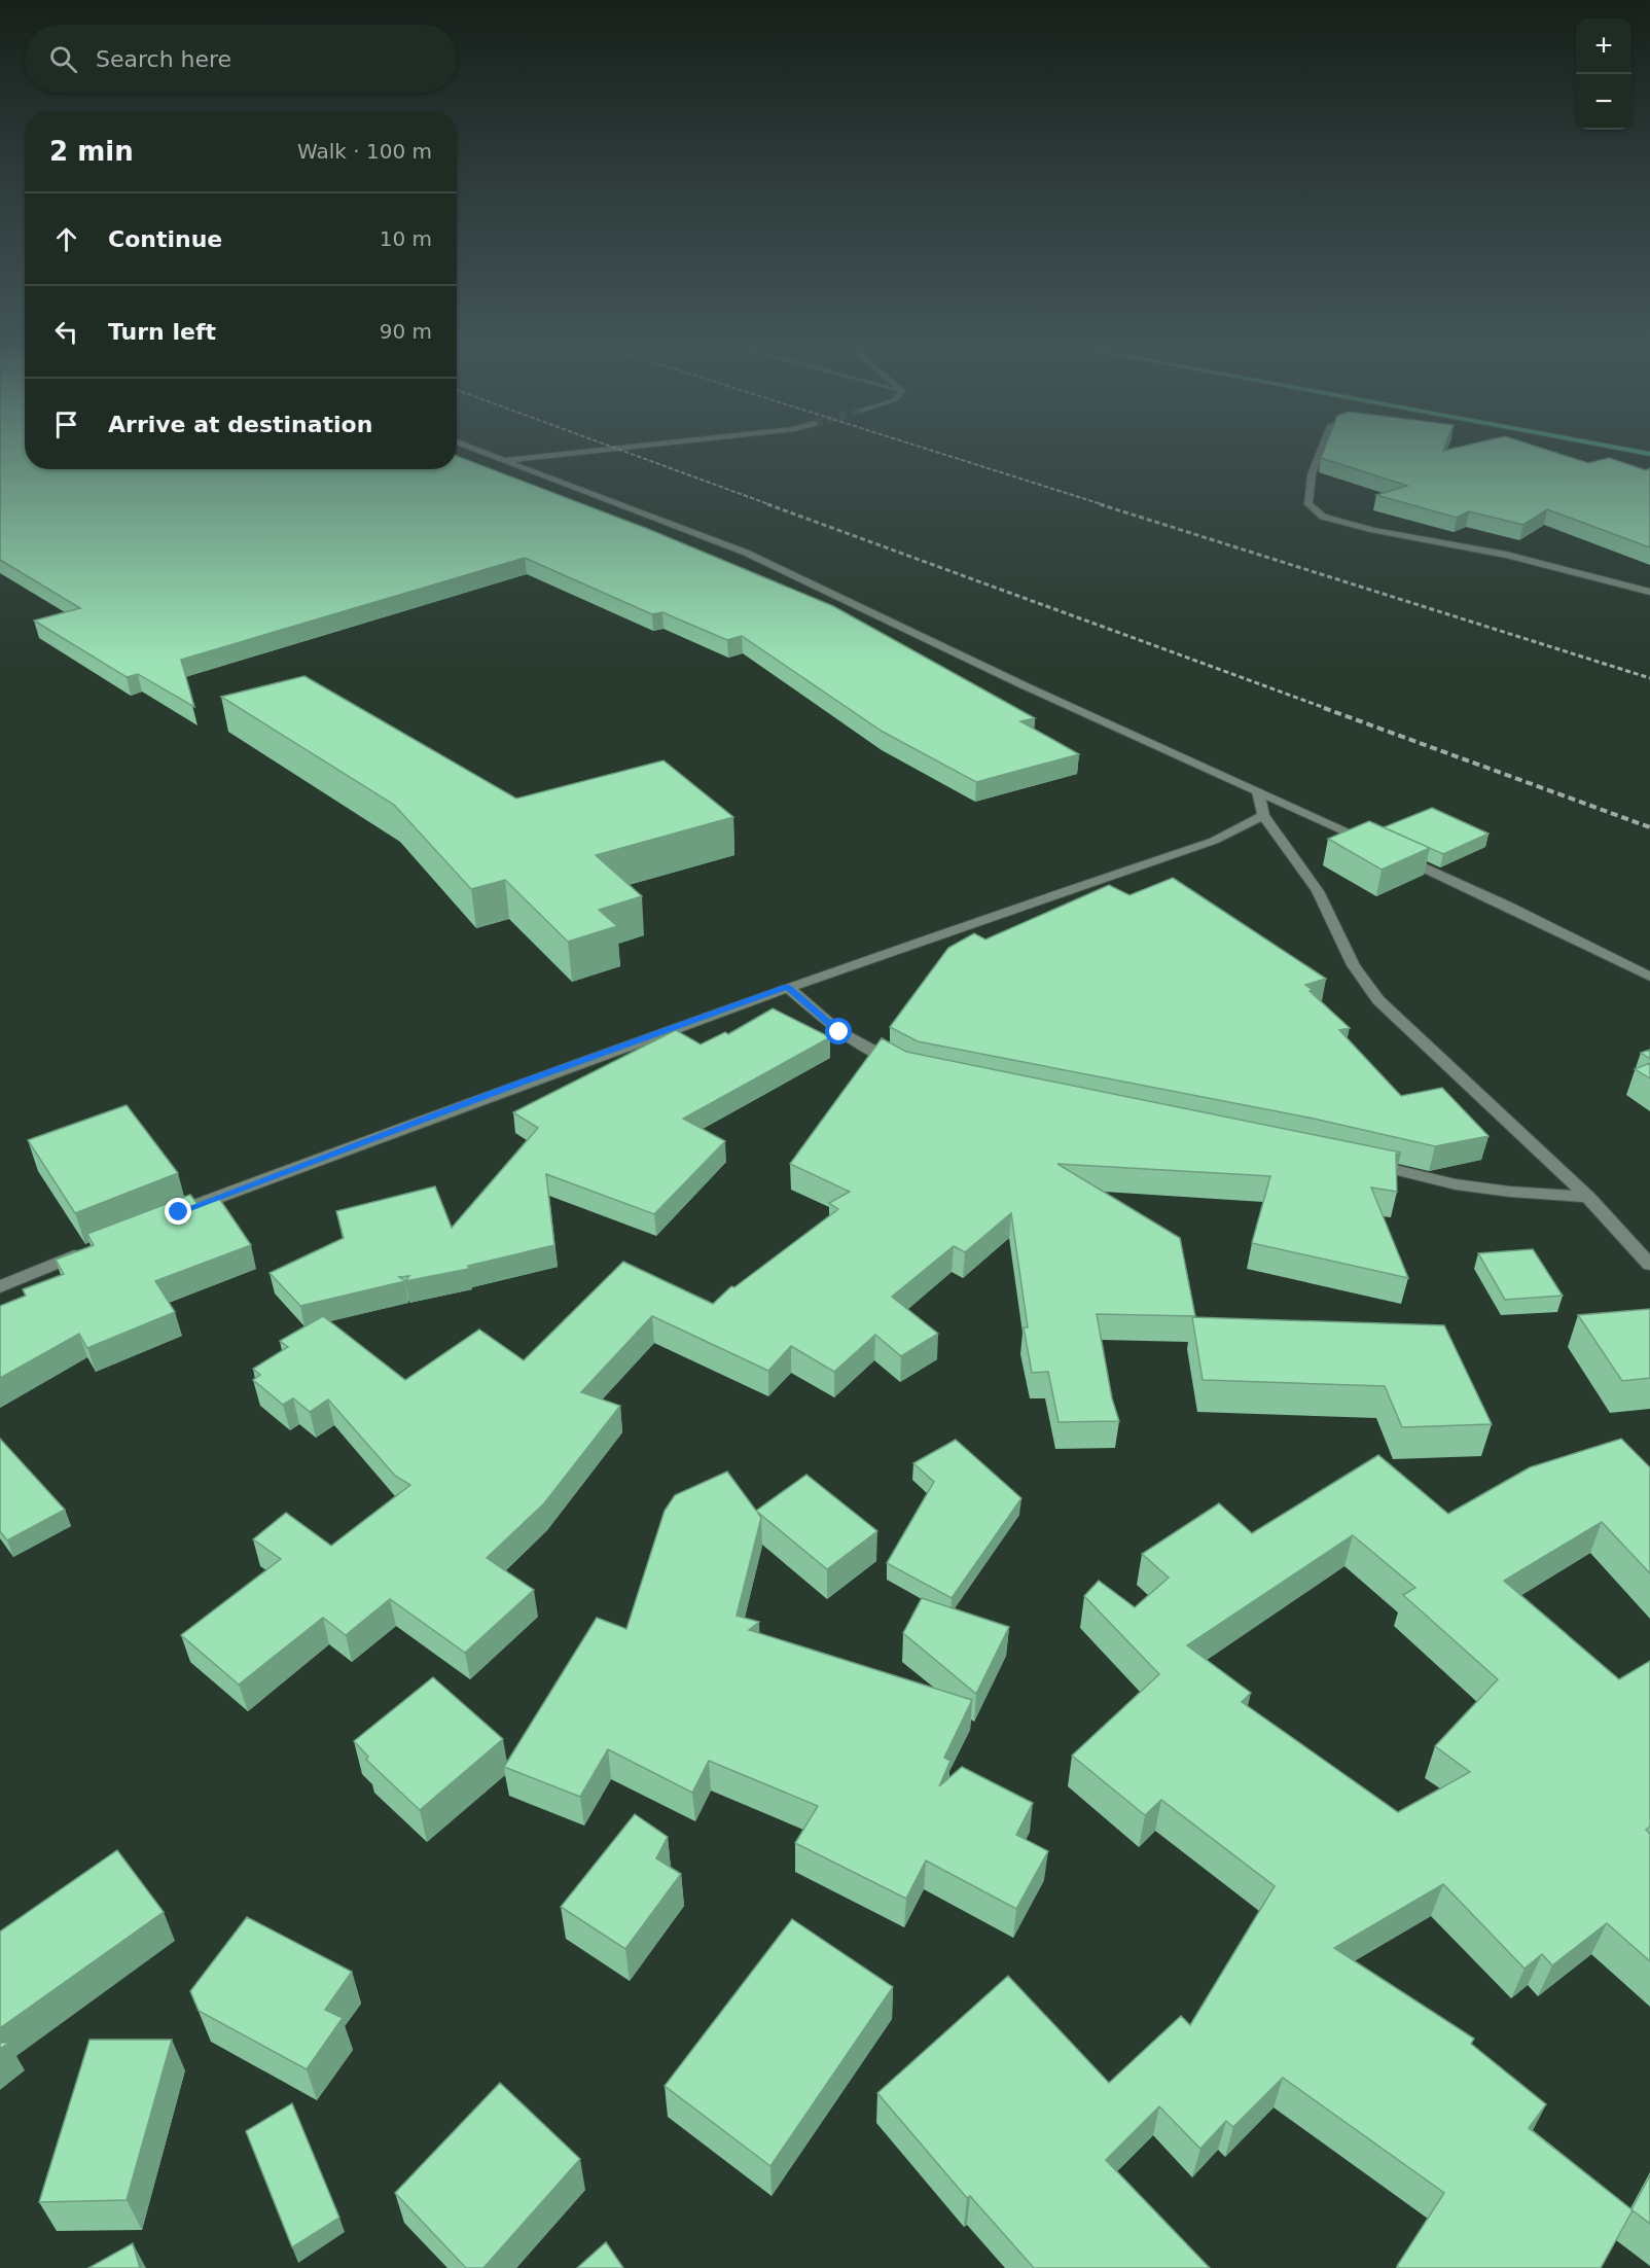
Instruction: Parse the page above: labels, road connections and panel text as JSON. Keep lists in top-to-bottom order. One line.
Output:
{"page":{"map_buttons":["+","−"],"search":"Search here","heading":["2 min","Walk · 100 m"],"list":[["Continue","10 m"],["Turn left","90 m"],"Arrive at destination"]}}
